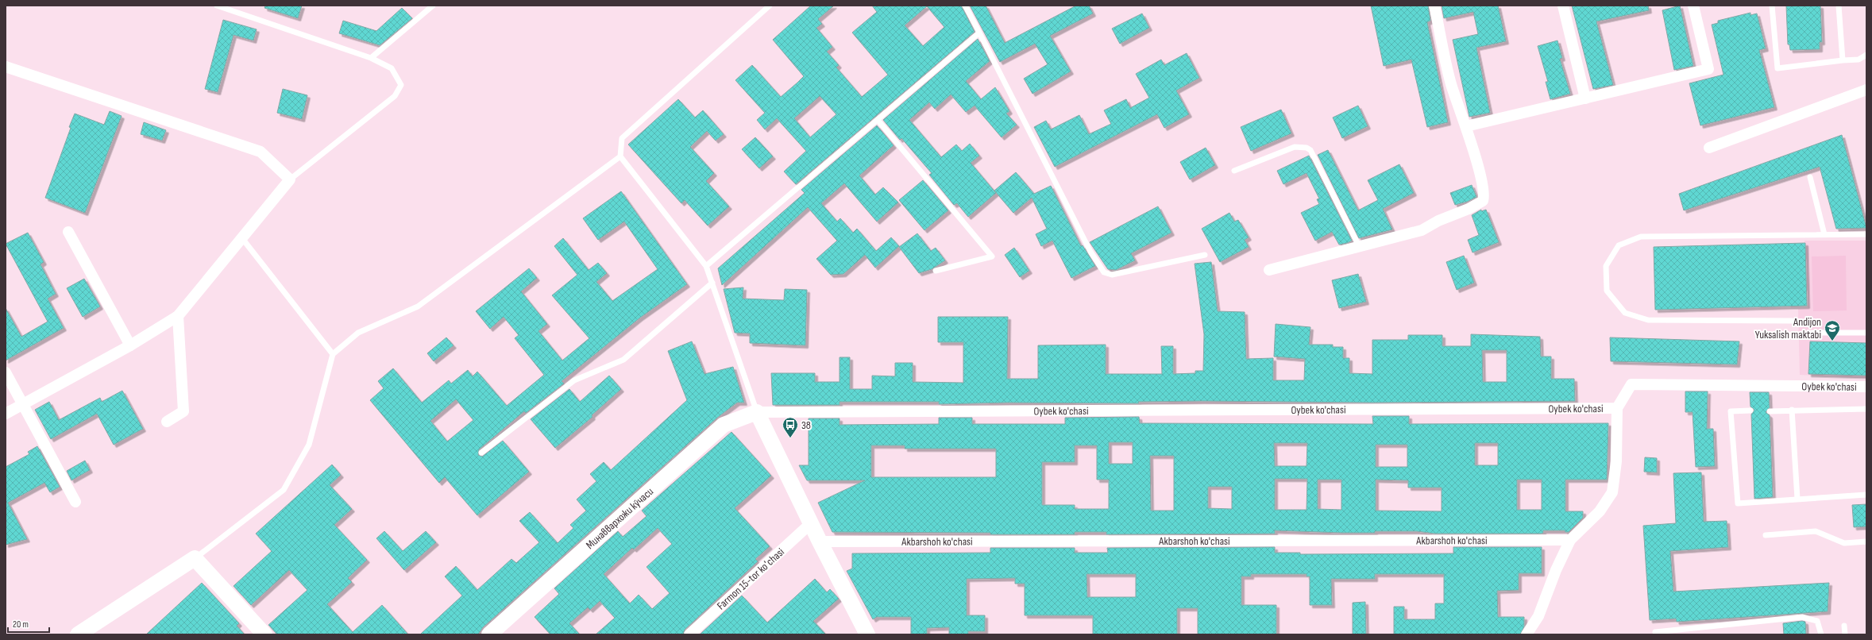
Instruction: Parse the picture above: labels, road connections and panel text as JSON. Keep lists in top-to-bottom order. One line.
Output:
{"streets":{"street":["Oybek ko'chasi","Минаввархожи кўчаси","Akbarshoh ko'chasi","Farmon 15-tor koʻchasi"]},"crossings":[["Oybek ko'chasi","Минаввархожи кўчаси"]],"places":{"school or university":["Andijon Yuksalish maktabi"],"bus stop":["38"]},"scale_bar":"20 m"}
